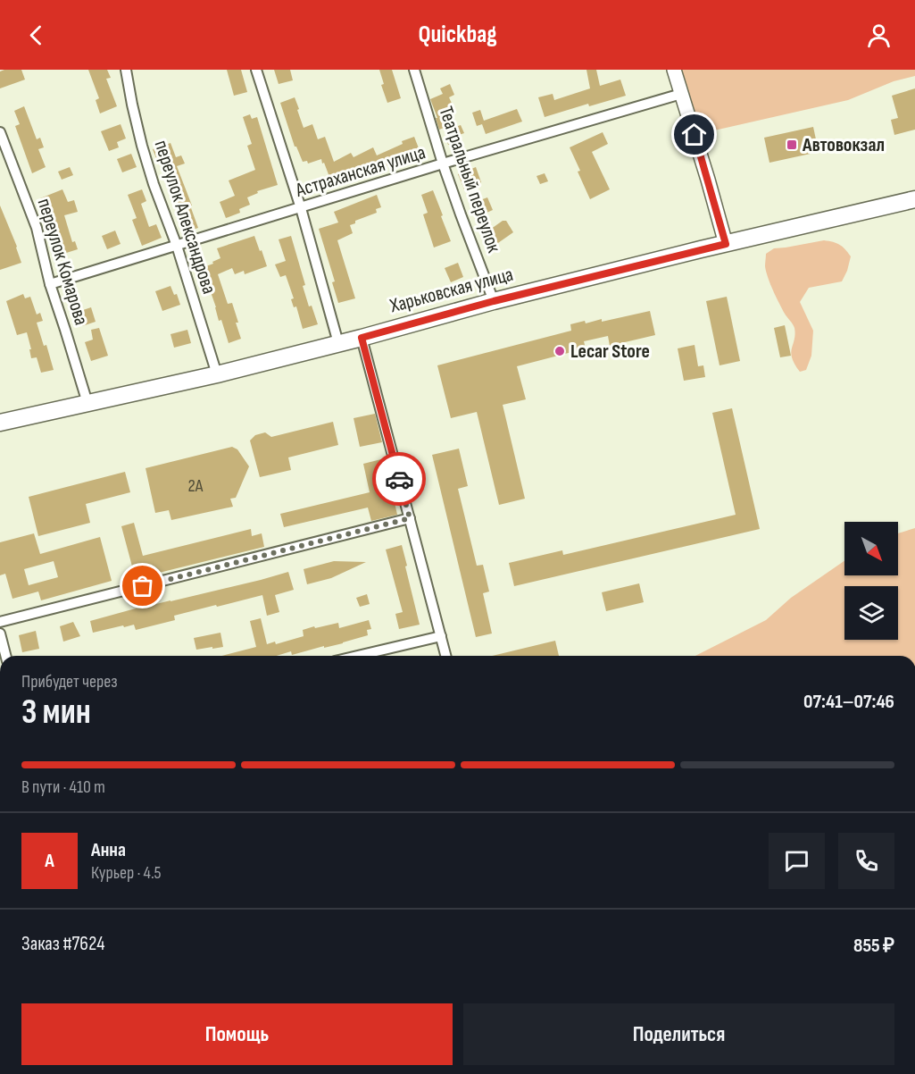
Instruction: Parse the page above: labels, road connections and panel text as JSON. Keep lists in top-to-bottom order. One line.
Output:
{"streets":{"highway":["Харьковская улица"],"street":["Астраханская улица","Театральный переулок","переулок Александрова","переулок Комарова"]},"crossings":[["Астраханская улица","Театральный переулок"],["Астраханская улица","переулок Александрова"],["Астраханская улица","переулок Комарова"],["Театральный переулок","Харьковская улица"],["переулок Александрова","Харьковская улица"],["переулок Комарова","Харьковская улица"]],"places":{"transit":["Автовокзал"],"other":["Lecar Store"]},"house_numbers":["2А"],"north":"bottom right","page":{"header":"Quickbag","heading":["3 мин","Прибудет через","07:41–07:46"],"panel":["Анна","Курьер · 4.5","Заказ #7624","855 ₽"],"bar":"В пути · 410 m","round":"А","buttons":["Помощь","Поделиться"]}}
